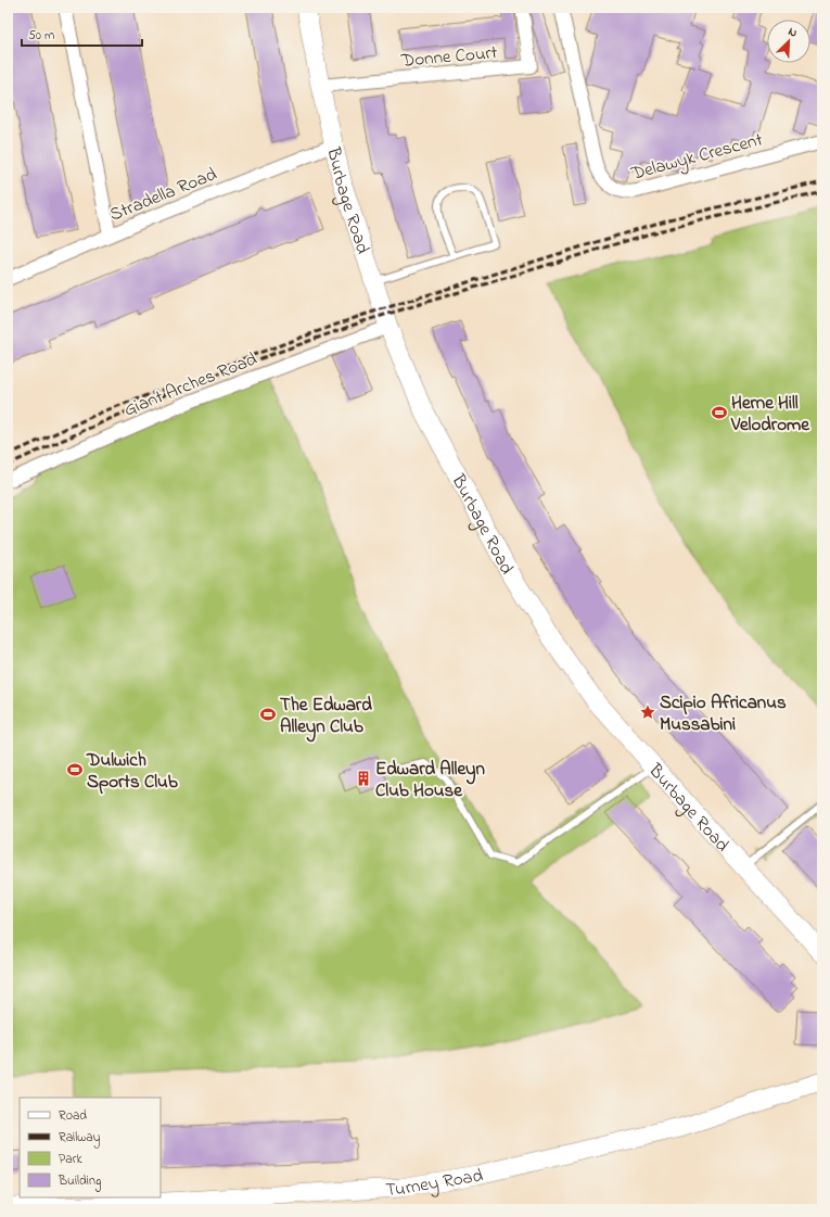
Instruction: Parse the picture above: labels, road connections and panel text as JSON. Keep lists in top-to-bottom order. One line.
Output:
{"streets":{"street":["Donne Court","Delawyk Crescent","Stradella Road","Burbage Road","Giant Arches Road","Turney Road"]},"crossings":[["Donne Court","Burbage Road"],["Stradella Road","Burbage Road"],["Burbage Road","Giant Arches Road"]],"places":{"sports":["Herne Hill Velodrome","The Edward Alleyn Club","Dulwich Sports Club"],"place":["Scipio Africanus Mussabini"],"building":["Edward Alleyn Club House"]},"legend":["Road","Railway","Park","Building"],"scale_bar":"50 m","north":"top right"}
